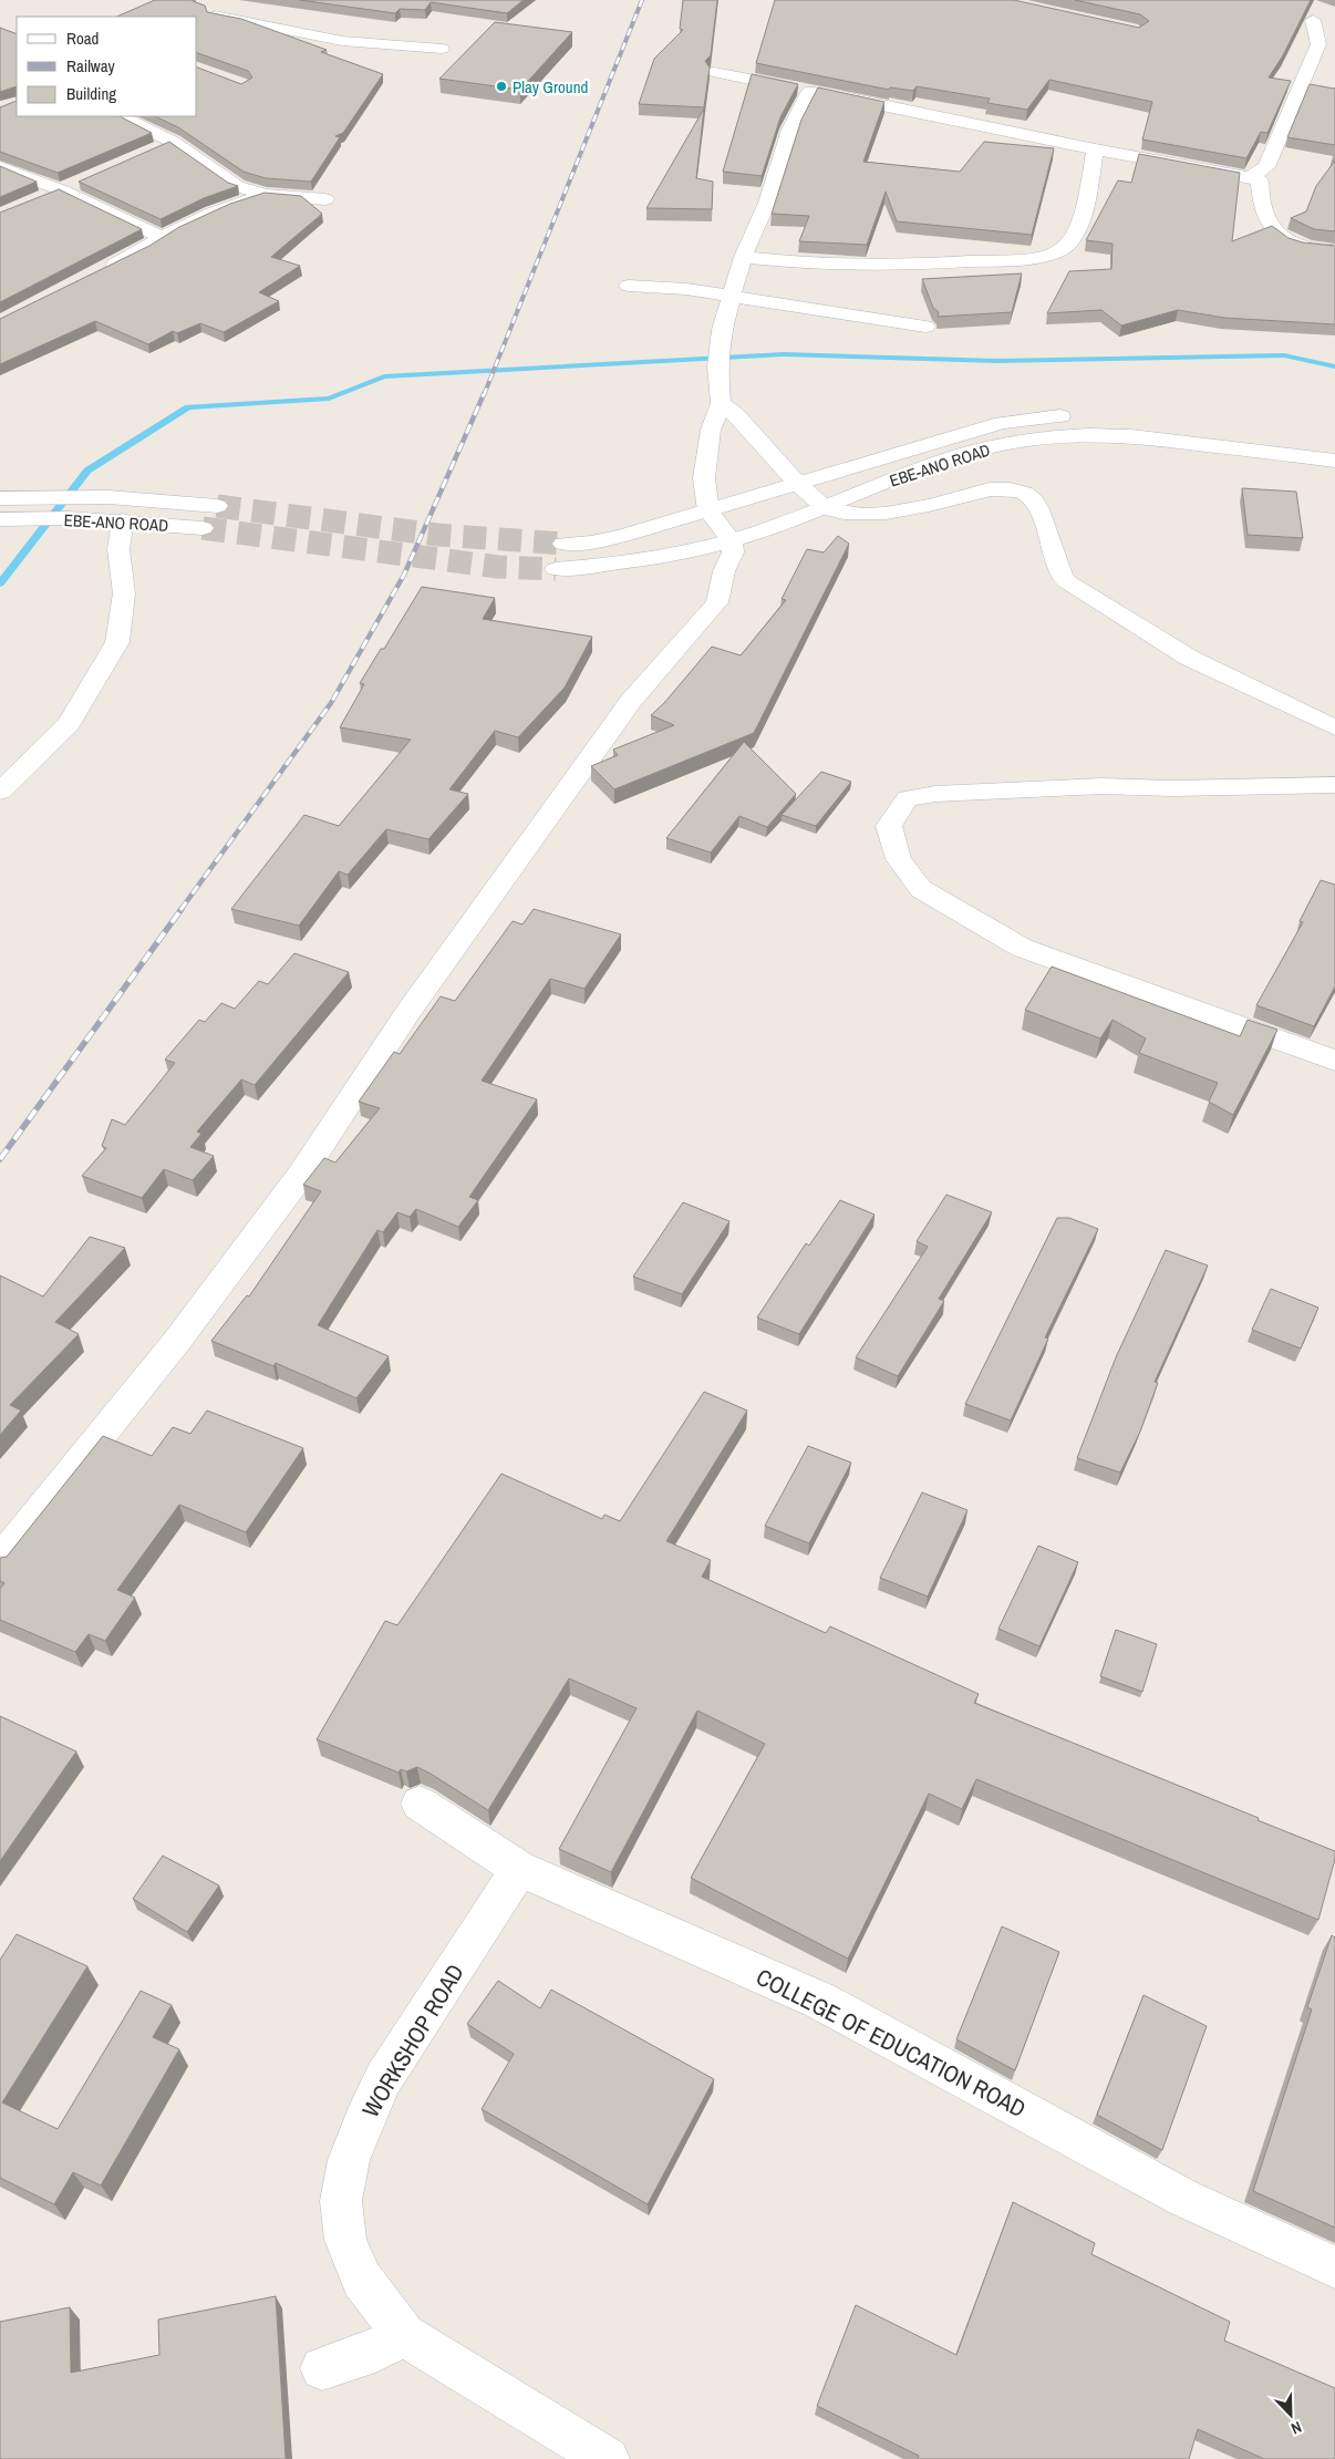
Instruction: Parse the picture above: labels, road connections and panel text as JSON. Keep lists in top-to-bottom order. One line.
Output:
{"streets":{"street":["EBE-ANO ROAD","WORKSHOP ROAD","COLLEGE OF EDUCATION ROAD"]},"crossings":[["WORKSHOP ROAD","COLLEGE OF EDUCATION ROAD"]],"places":["Play Ground"],"legend":["Road","Railway","Building"],"north":"bottom right"}
